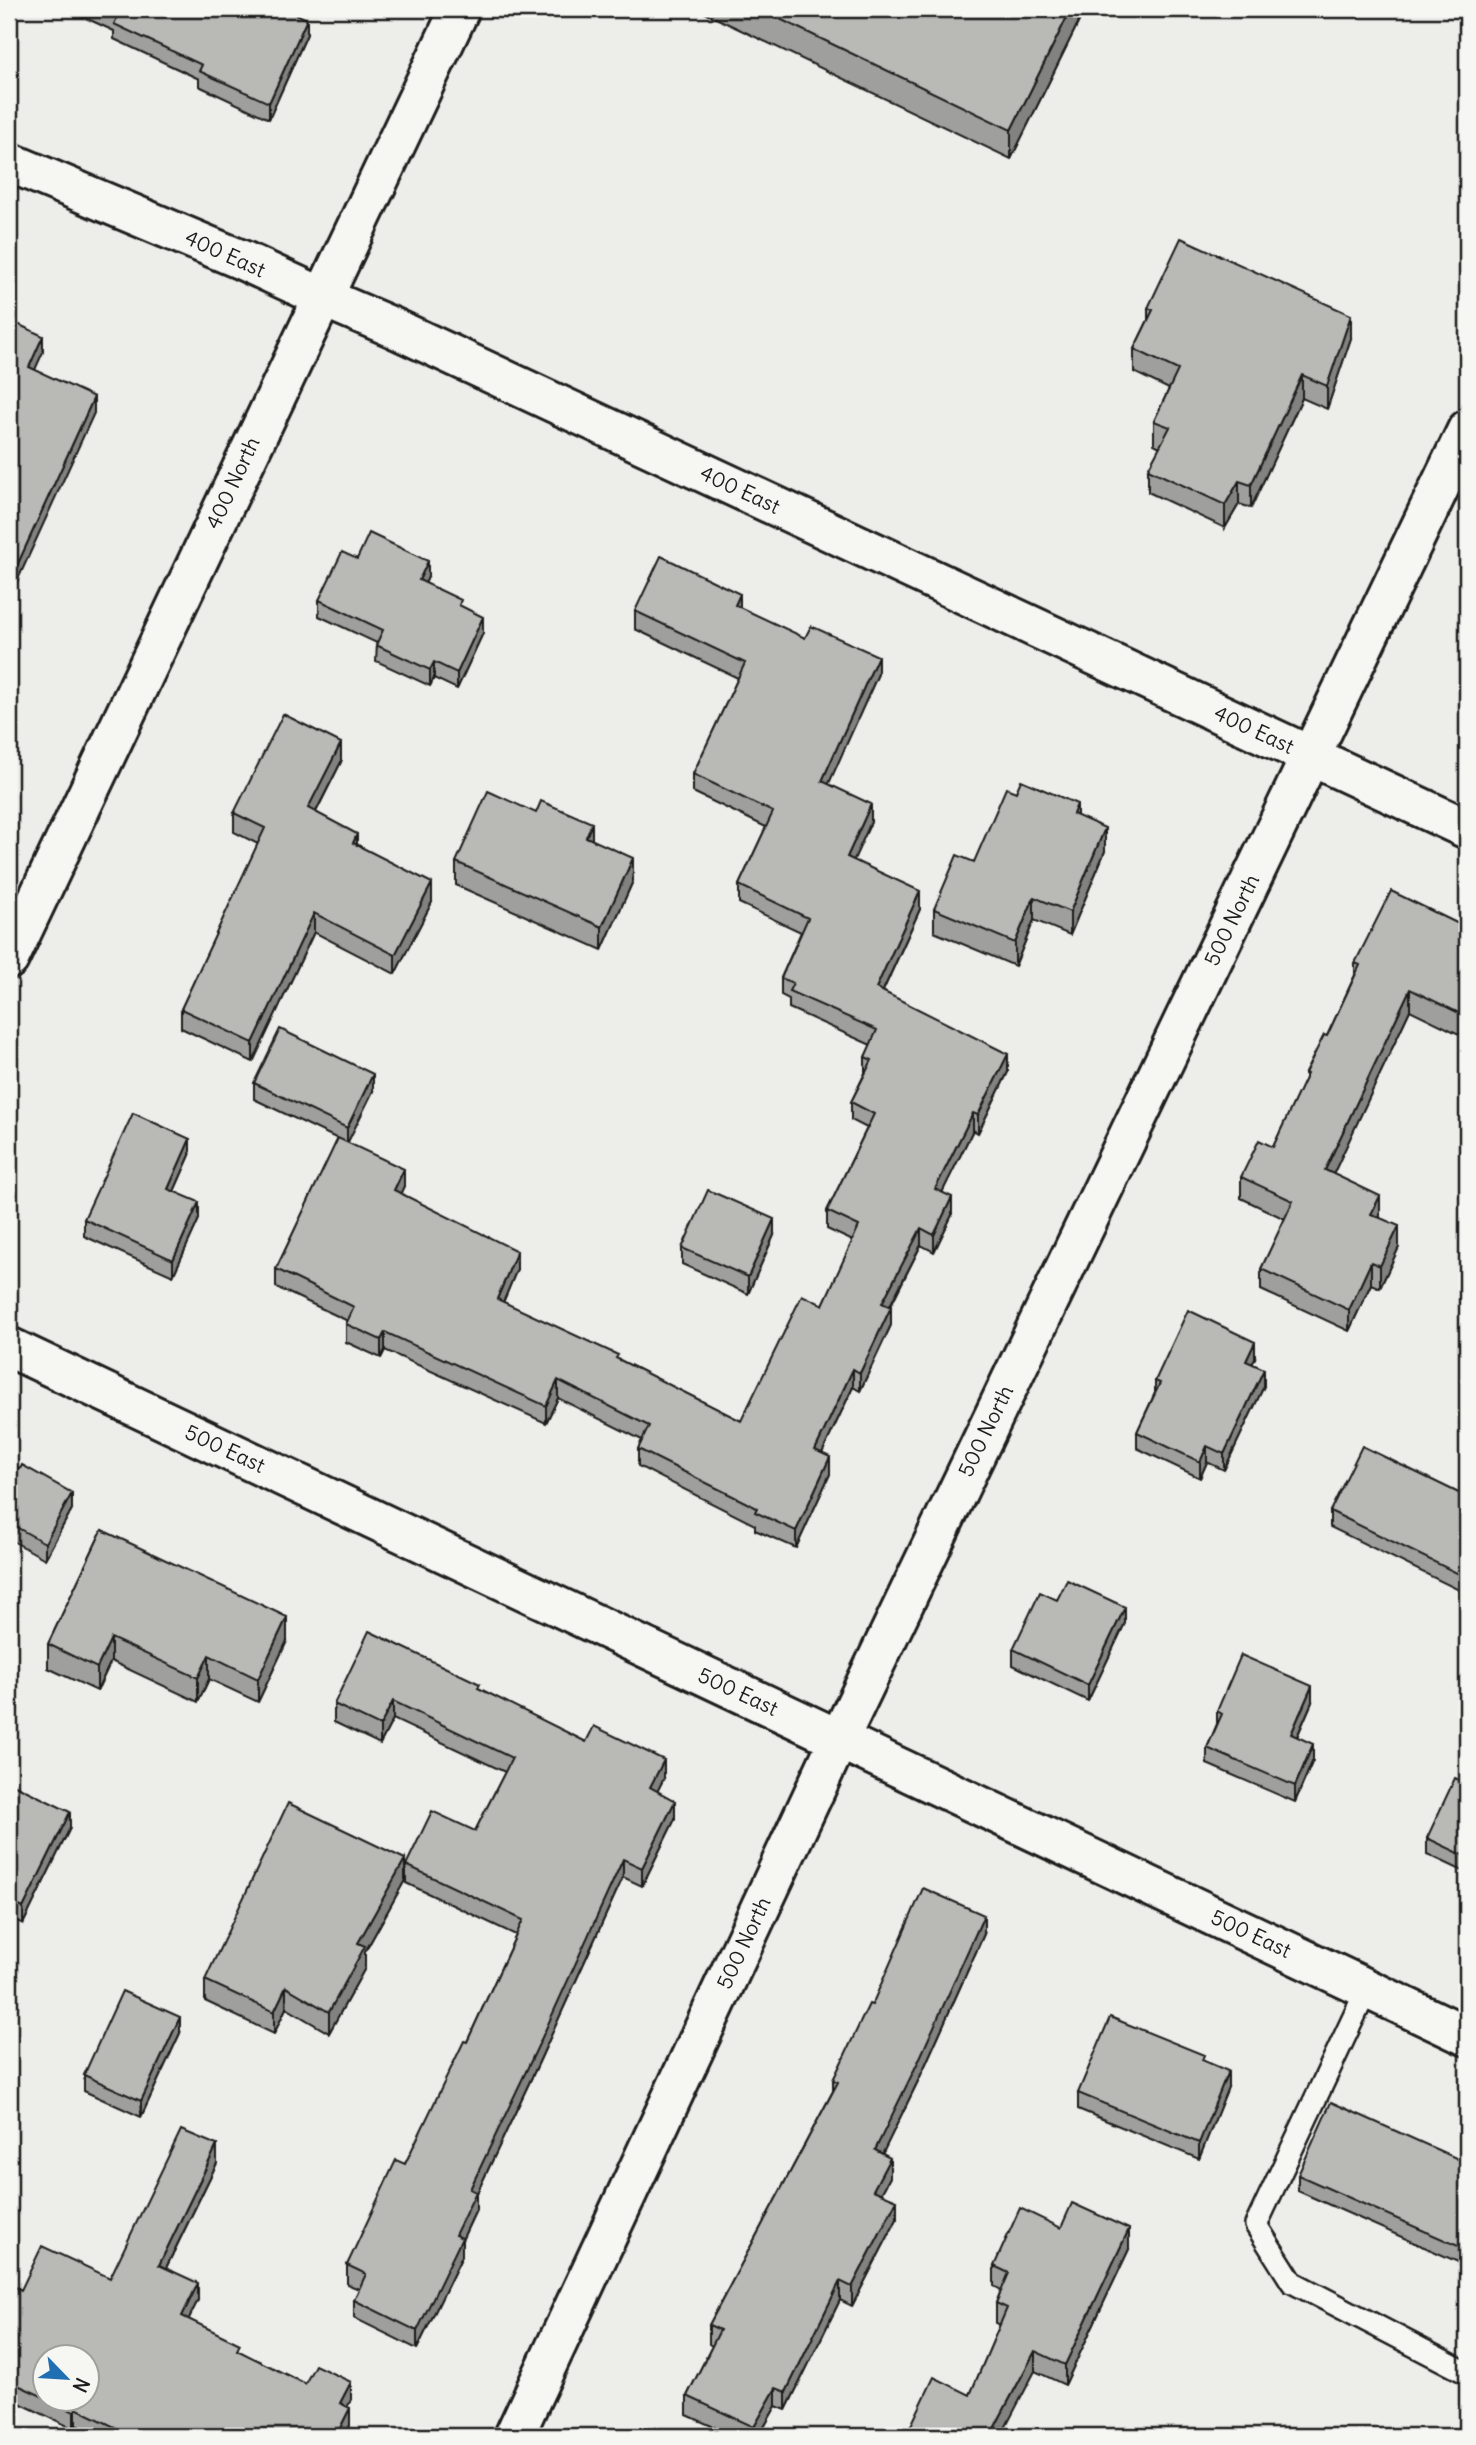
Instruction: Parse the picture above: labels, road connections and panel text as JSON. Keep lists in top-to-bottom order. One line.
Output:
{"streets":{"street":["400 East","400 North","500 North","500 East"]},"crossings":[["400 East","400 North"],["400 East","500 North"],["500 North","500 East"]],"north":"bottom right"}
